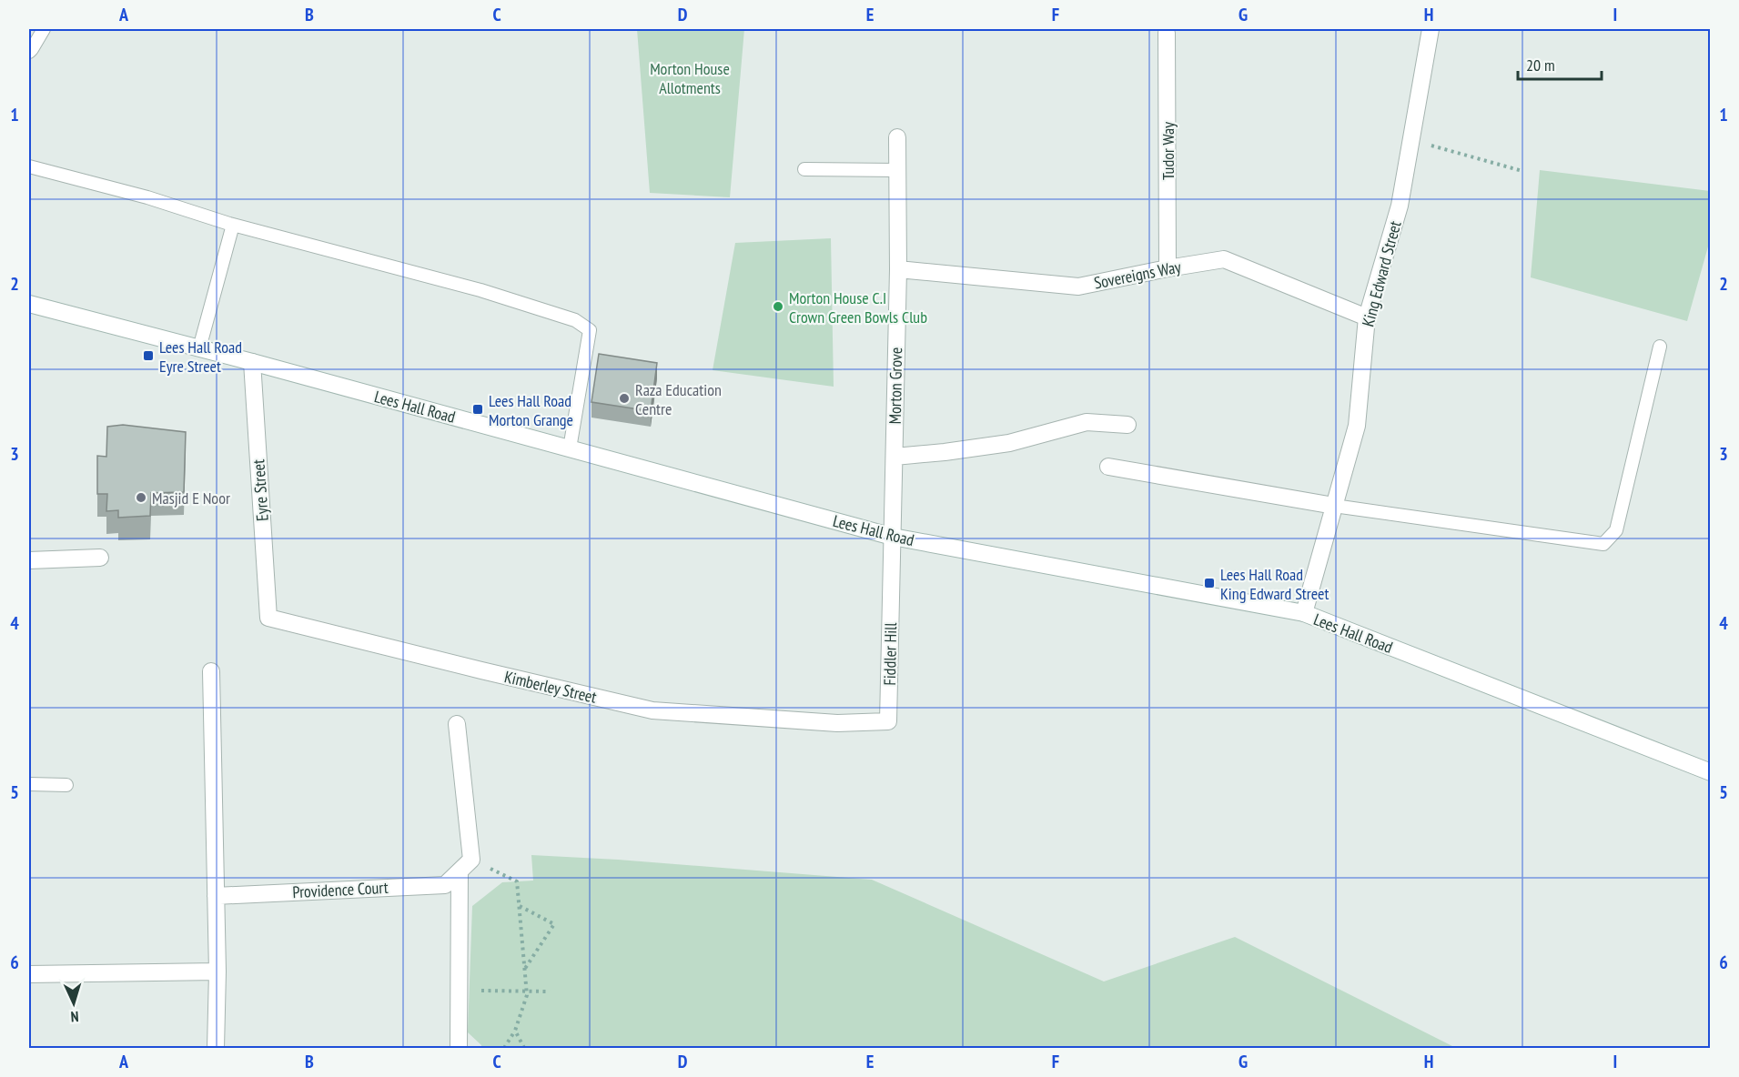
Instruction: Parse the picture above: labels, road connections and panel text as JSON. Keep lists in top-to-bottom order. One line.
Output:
{"streets":{"street":["Tudor Way","King Edward Street","Sovereigns Way","Morton Grove","Lees Hall Road","Eyre Street","Fiddler Hill","Kimberley Street","Providence Court"]},"crossings":[["Tudor Way","Sovereigns Way"],["King Edward Street","Sovereigns Way"],["King Edward Street","Lees Hall Road"],["Sovereigns Way","Morton Grove"],["Morton Grove","Lees Hall Road"],["Morton Grove","Fiddler Hill"],["Lees Hall Road","Eyre Street"],["Lees Hall Road","Fiddler Hill"],["Eyre Street","Kimberley Street"],["Fiddler Hill","Kimberley Street"]],"parks":["Morton House Allotments"],"places":{"other":["Morton House C.I Crown Green Bowls Club","Raza Education Centre","Masjid E Noor"],"transit":["Lees Hall Road Eyre Street","Lees Hall Road Morton Grange","Lees Hall Road King Edward Street"]},"scale_bar":"20 m","north":"bottom","grid":{"columns":["A","B","C","D","E","F","G","H","I"],"rows":["1","2","3","4","5","6"]}}
